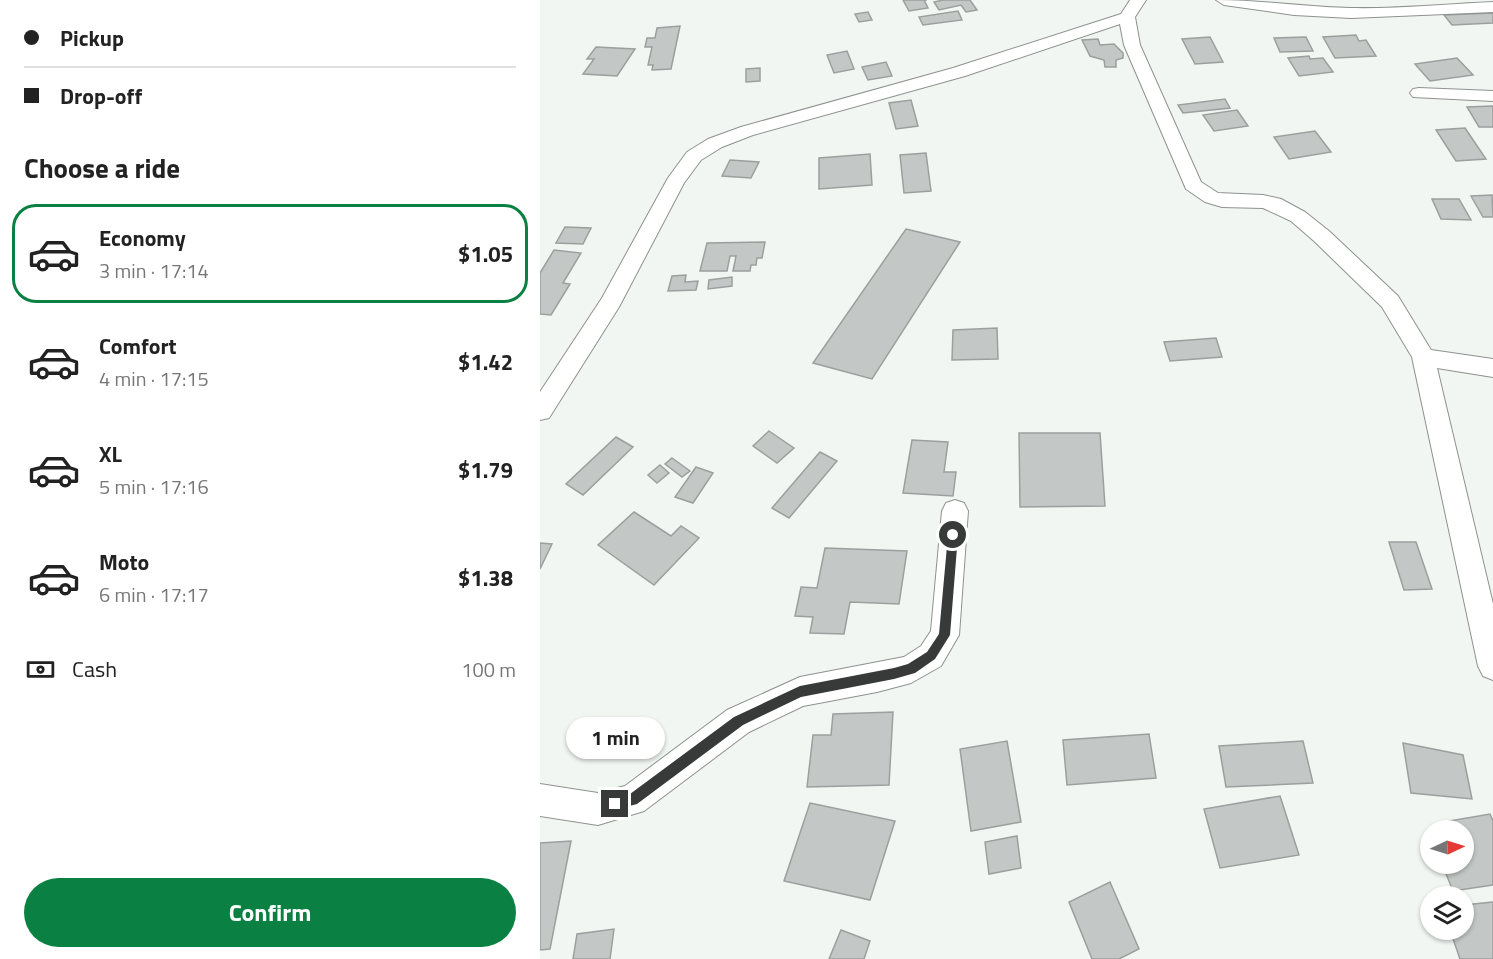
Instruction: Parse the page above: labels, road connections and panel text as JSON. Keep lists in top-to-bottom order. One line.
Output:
{"north":"right","page":{"banner":["Pickup","Drop-off"],"heading":"Choose a ride","list":[{"name":"Economy","note":"3 min · 17:14","value":"$1.05"},{"name":"Comfort","note":"4 min · 17:15","value":"$1.42"},{"name":"XL","note":"5 min · 17:16","value":"$1.79"},{"name":"Moto","note":"6 min · 17:17","value":"$1.38"}],"pay":["Cash","100 m"],"bubble":"1 min","buttons":"Confirm"}}
